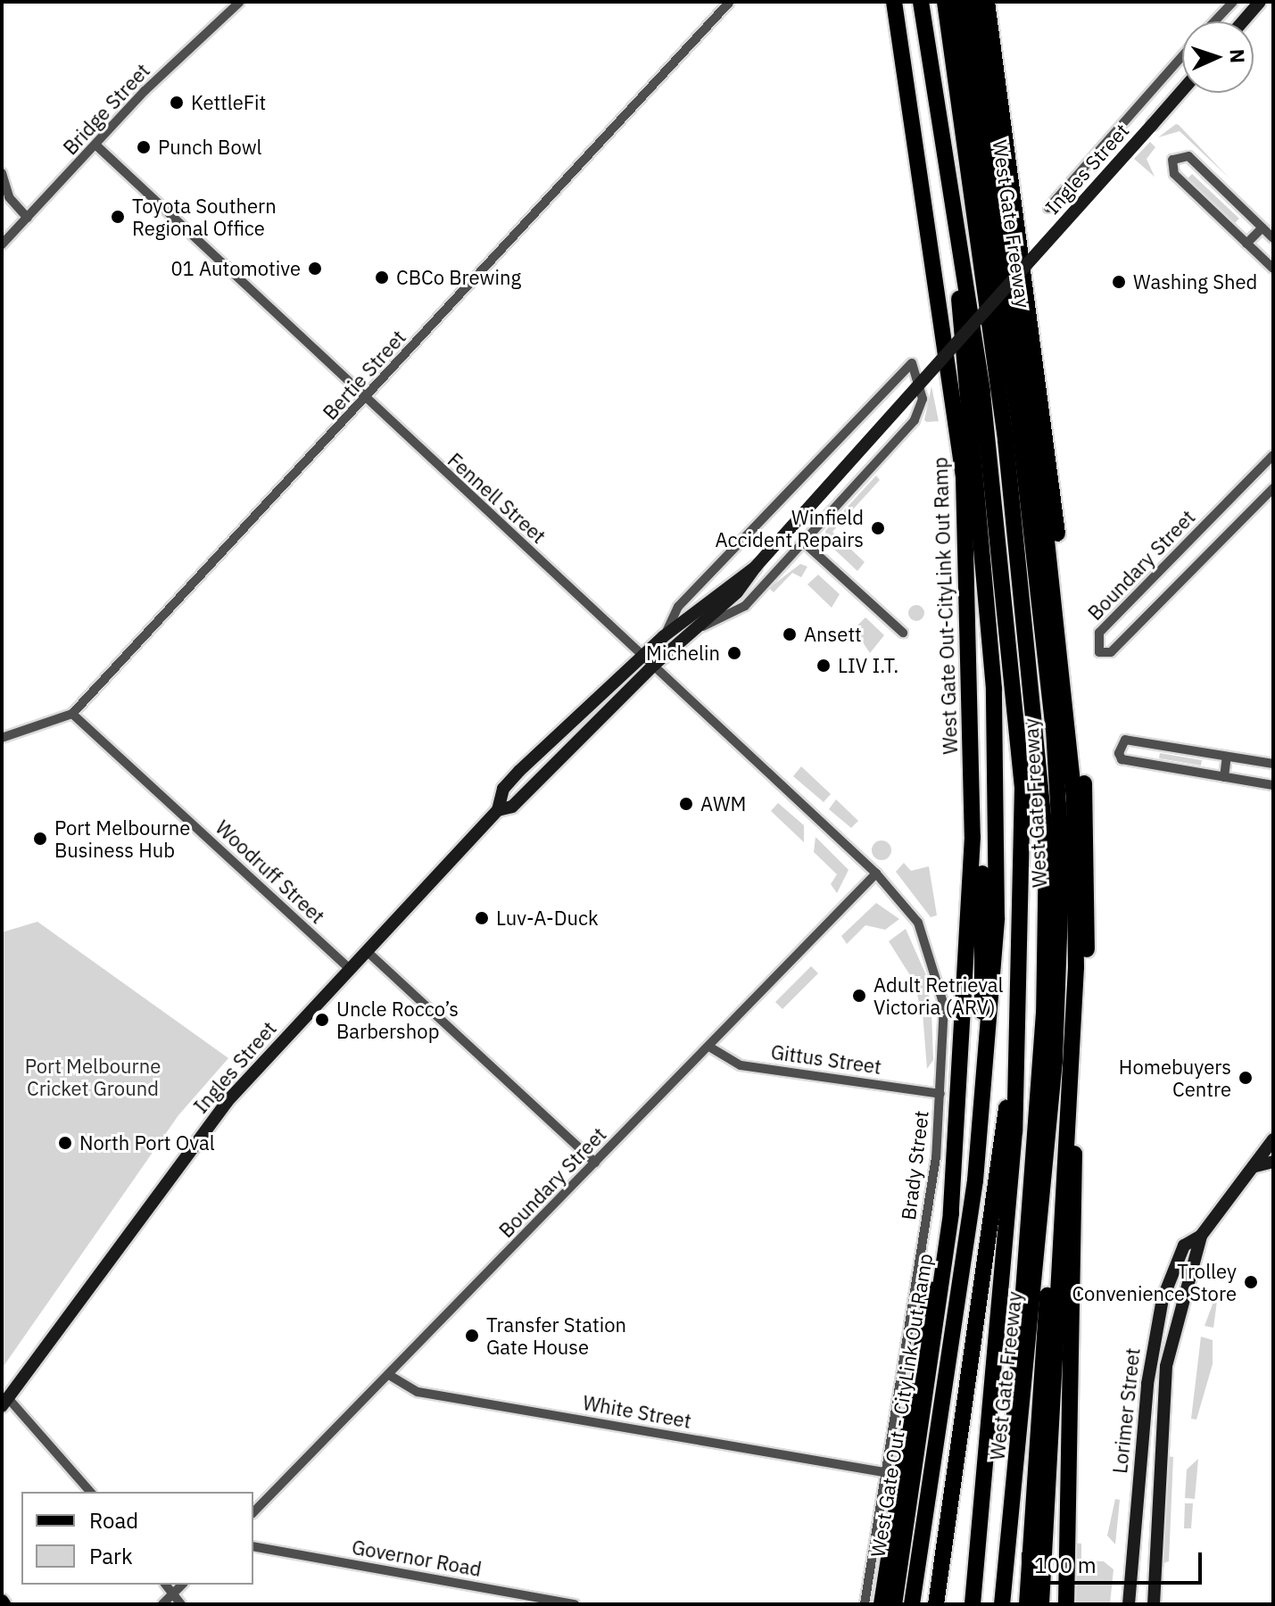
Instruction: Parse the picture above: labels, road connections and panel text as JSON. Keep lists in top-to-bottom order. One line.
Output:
{"streets":{"highway":["West Gate Freeway","West Gate Out-CityLink Out Ramp","West Gate Out - CityLink Out Ramp"],"street":["Bridge Street","Ingles Street","Bertie Street","Fennell Street","Boundary Street","Woodruff Street","Gittus Street","Brady Street","Lorimer Street","White Street","Governor Road"]},"crossings":[["Bridge Street","Fennell Street"],["Ingles Street","Fennell Street"],["Ingles Street","Woodruff Street"],["Bertie Street","Fennell Street"],["Bertie Street","Woodruff Street"],["Fennell Street","Boundary Street"],["Fennell Street","Brady Street"],["Boundary Street","Gittus Street"],["Boundary Street","Brady Street"],["Boundary Street","White Street"],["West Gate Out-CityLink Out Ramp","West Gate Out - CityLink Out Ramp"],["Gittus Street","Brady Street"],["Brady Street","White Street"]],"parks":["Port Melbourne Cricket Ground"],"places":["KettleFit","Punch Bowl","Toyota Southern Regional Office","01 Automotive","CBCo Brewing","Washing Shed","Winfield Accident Repairs","Ansett","Michelin","LIV I.T.","AWM","Port Melbourne Business Hub","Luv-A-Duck","Adult Retrieval Victoria (ARV)","Uncle Rocco’s Barbershop","Homebuyers Centre","North Port Oval","Trolley Convenience Store","Transfer Station Gate House"],"legend":["Road","Park"],"scale_bar":"100 m","north":"right"}
